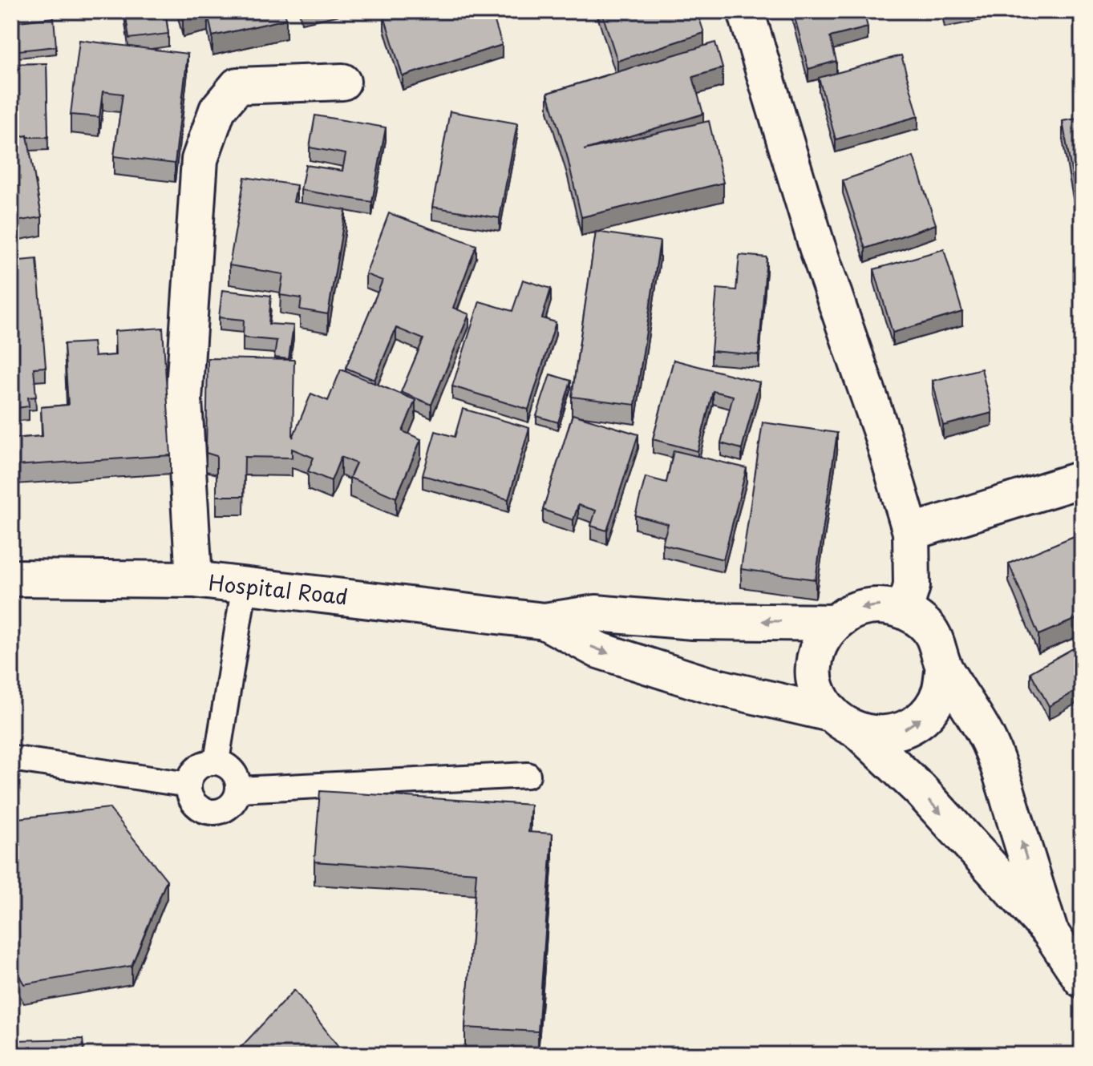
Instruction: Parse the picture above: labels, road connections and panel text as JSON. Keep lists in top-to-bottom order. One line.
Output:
{"streets":{"street":["Hospital Road"]}}
